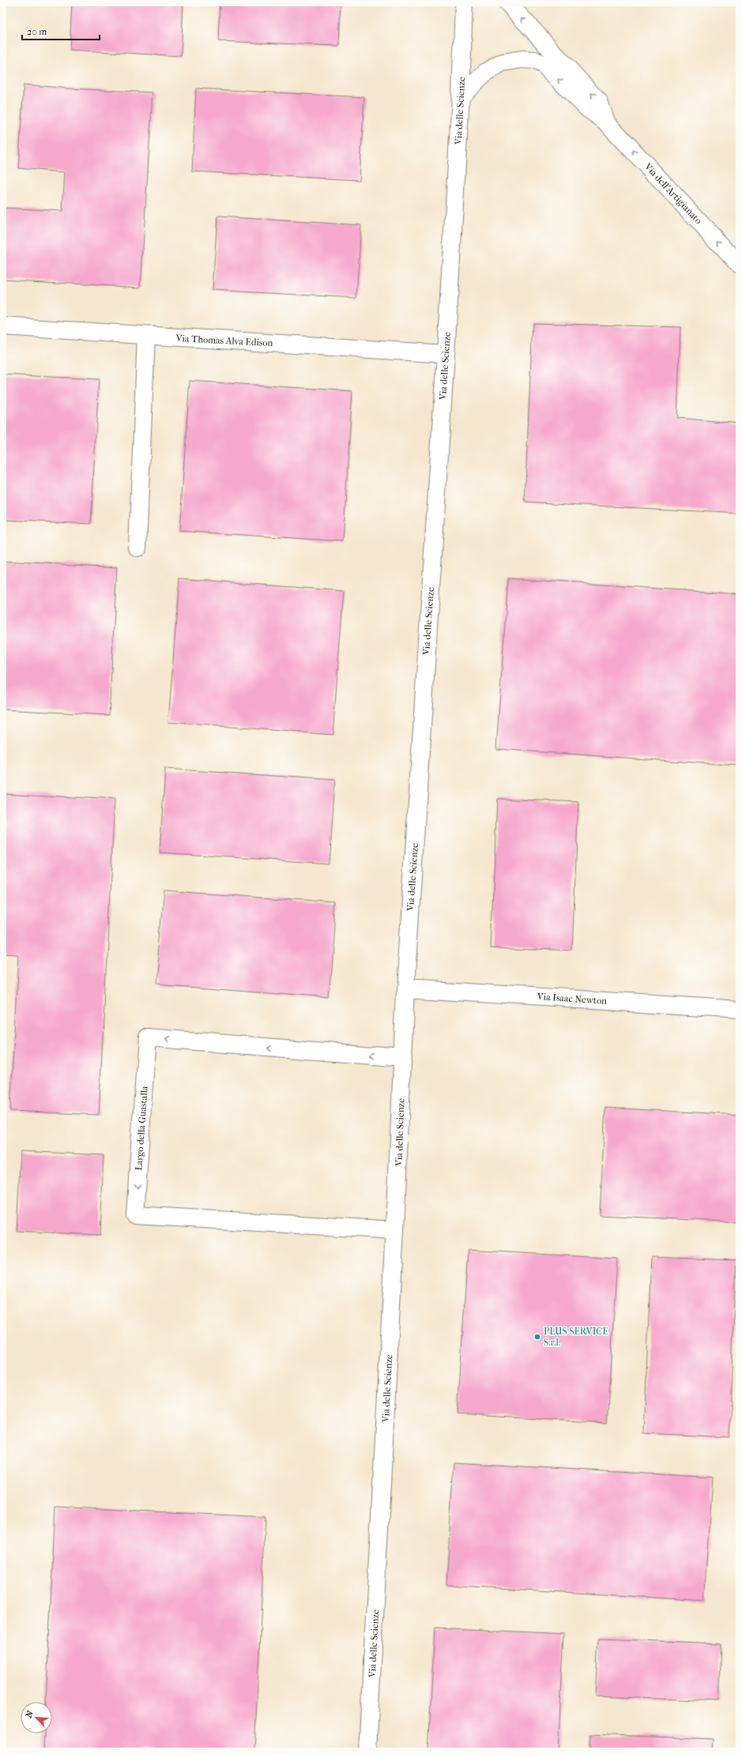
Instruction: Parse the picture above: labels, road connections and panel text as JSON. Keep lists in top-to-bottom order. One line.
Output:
{"streets":{"street":["Via delle Scienze","Via dell'Artigianato","Via Thomas Alva Edison","Via Isaac Newton","Largo della Guastalla"]},"crossings":[["Via delle Scienze","Via dell'Artigianato"],["Via delle Scienze","Via Thomas Alva Edison"],["Via delle Scienze","Via Isaac Newton"],["Via delle Scienze","Largo della Guastalla"]],"one_way":["Via dell'Artigianato"],"places":["PLUS SERVICE S.r.l."],"scale_bar":"20 m","north":"top left"}
